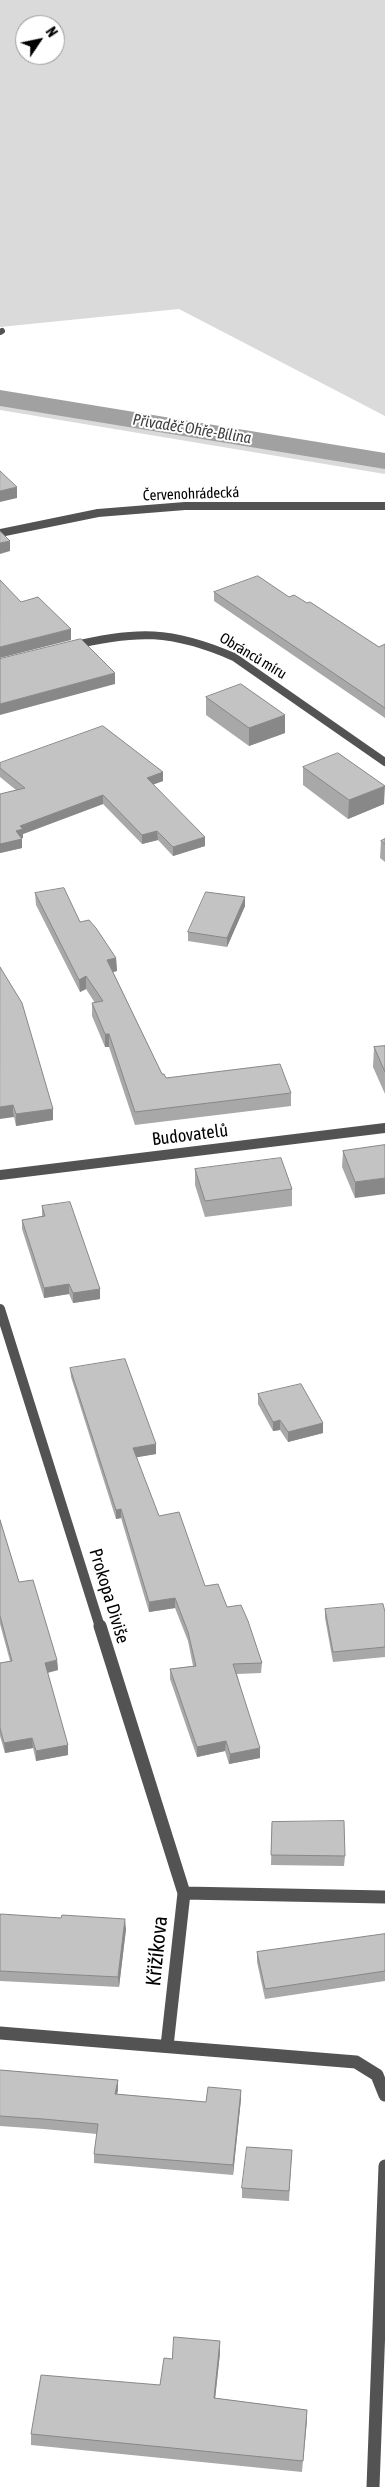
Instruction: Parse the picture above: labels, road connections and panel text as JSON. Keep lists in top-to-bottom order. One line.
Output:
{"streets":{"street":["Červenohrádecká","Obránců míru","Budovatelů","Prokopa Diviše","Křižíkova"]},"crossings":[["Prokopa Diviše","Křižíkova"]],"water":["Přivaděč Ohře-Bílina"],"north":"top right"}
